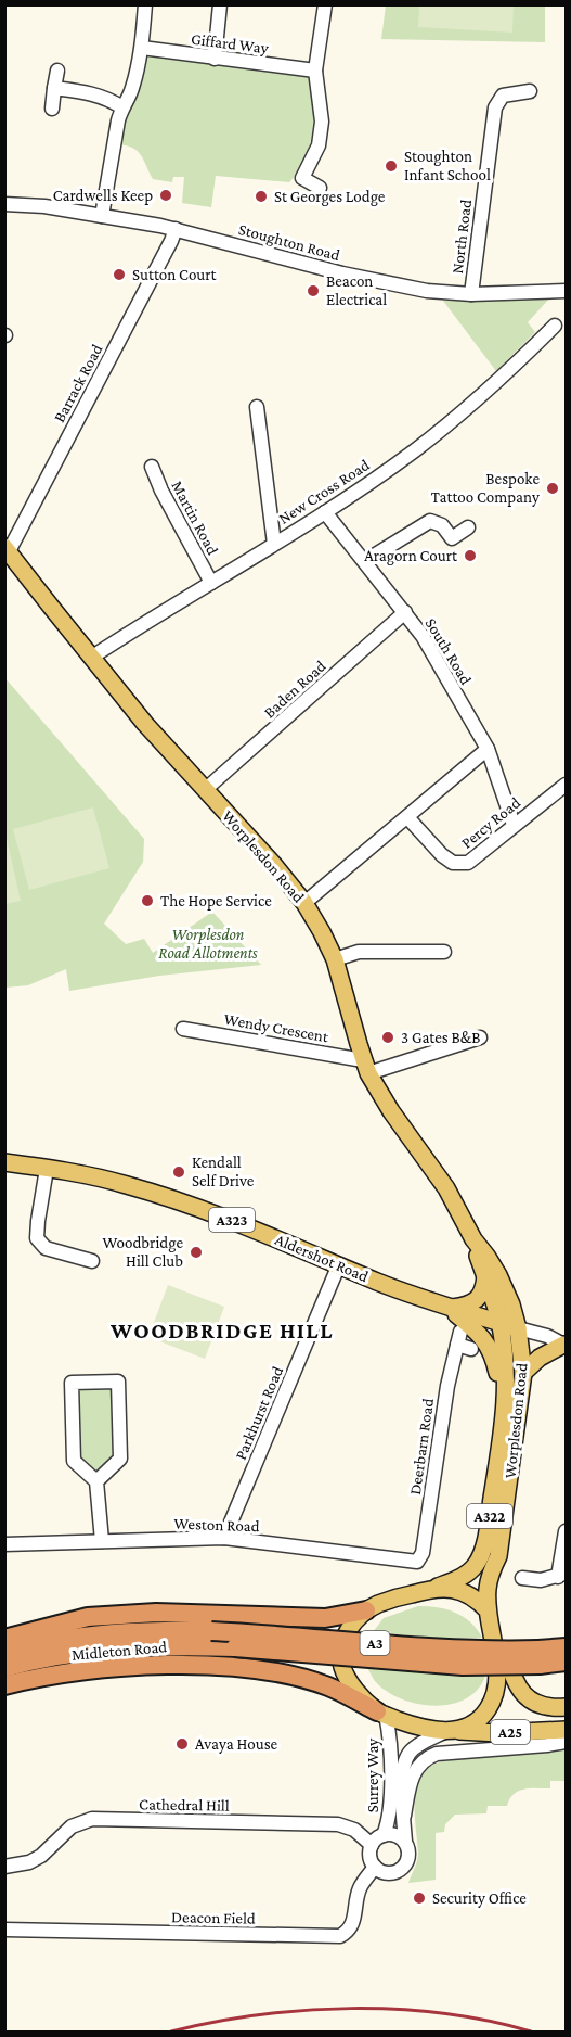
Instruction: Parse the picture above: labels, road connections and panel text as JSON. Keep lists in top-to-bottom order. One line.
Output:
{"streets":{"highway":["A3","Midleton Road"],"main road":["Worplesdon Road","A323","Aldershot Road","A322","A25"],"street":["Giffard Way","North Road","Stoughton Road","Barrack Road","New Cross Road","Martin Road","South Road","Baden Road","Percy Road","Wendy Crescent","Parkhurst Road","Deerbarn Road","Weston Road","Surrey Way","Cathedral Hill","Deacon Field"]},"crossings":[["North Road","Stoughton Road"],["Stoughton Road","Barrack Road"],["Barrack Road","Worplesdon Road"],["New Cross Road","Martin Road"],["New Cross Road","South Road"],["New Cross Road","Worplesdon Road"],["South Road","Baden Road"],["South Road","Percy Road"],["Baden Road","Worplesdon Road"],["Worplesdon Road","Wendy Crescent"],["Worplesdon Road","A25"],["Worplesdon Road","Surrey Way"],["Aldershot Road","Parkhurst Road"],["Parkhurst Road","Weston Road"],["Deerbarn Road","Weston Road"],["A3","Midleton Road"],["A25","Surrey Way"],["Surrey Way","Cathedral Hill"],["Surrey Way","Deacon Field"],["Cathedral Hill","Deacon Field"]],"districts":["WOODBRIDGE HILL"],"parks":["Worplesdon Road Allotments"],"places":["Stoughton Infant School","Cardwells Keep","St Georges Lodge","Sutton Court","Beacon Electrical","Bespoke Tattoo Company","Aragorn Court","The Hope Service","3 Gates B&B","Kendall Self Drive","Woodbridge Hill Club","Avaya House","Security Office"]}
